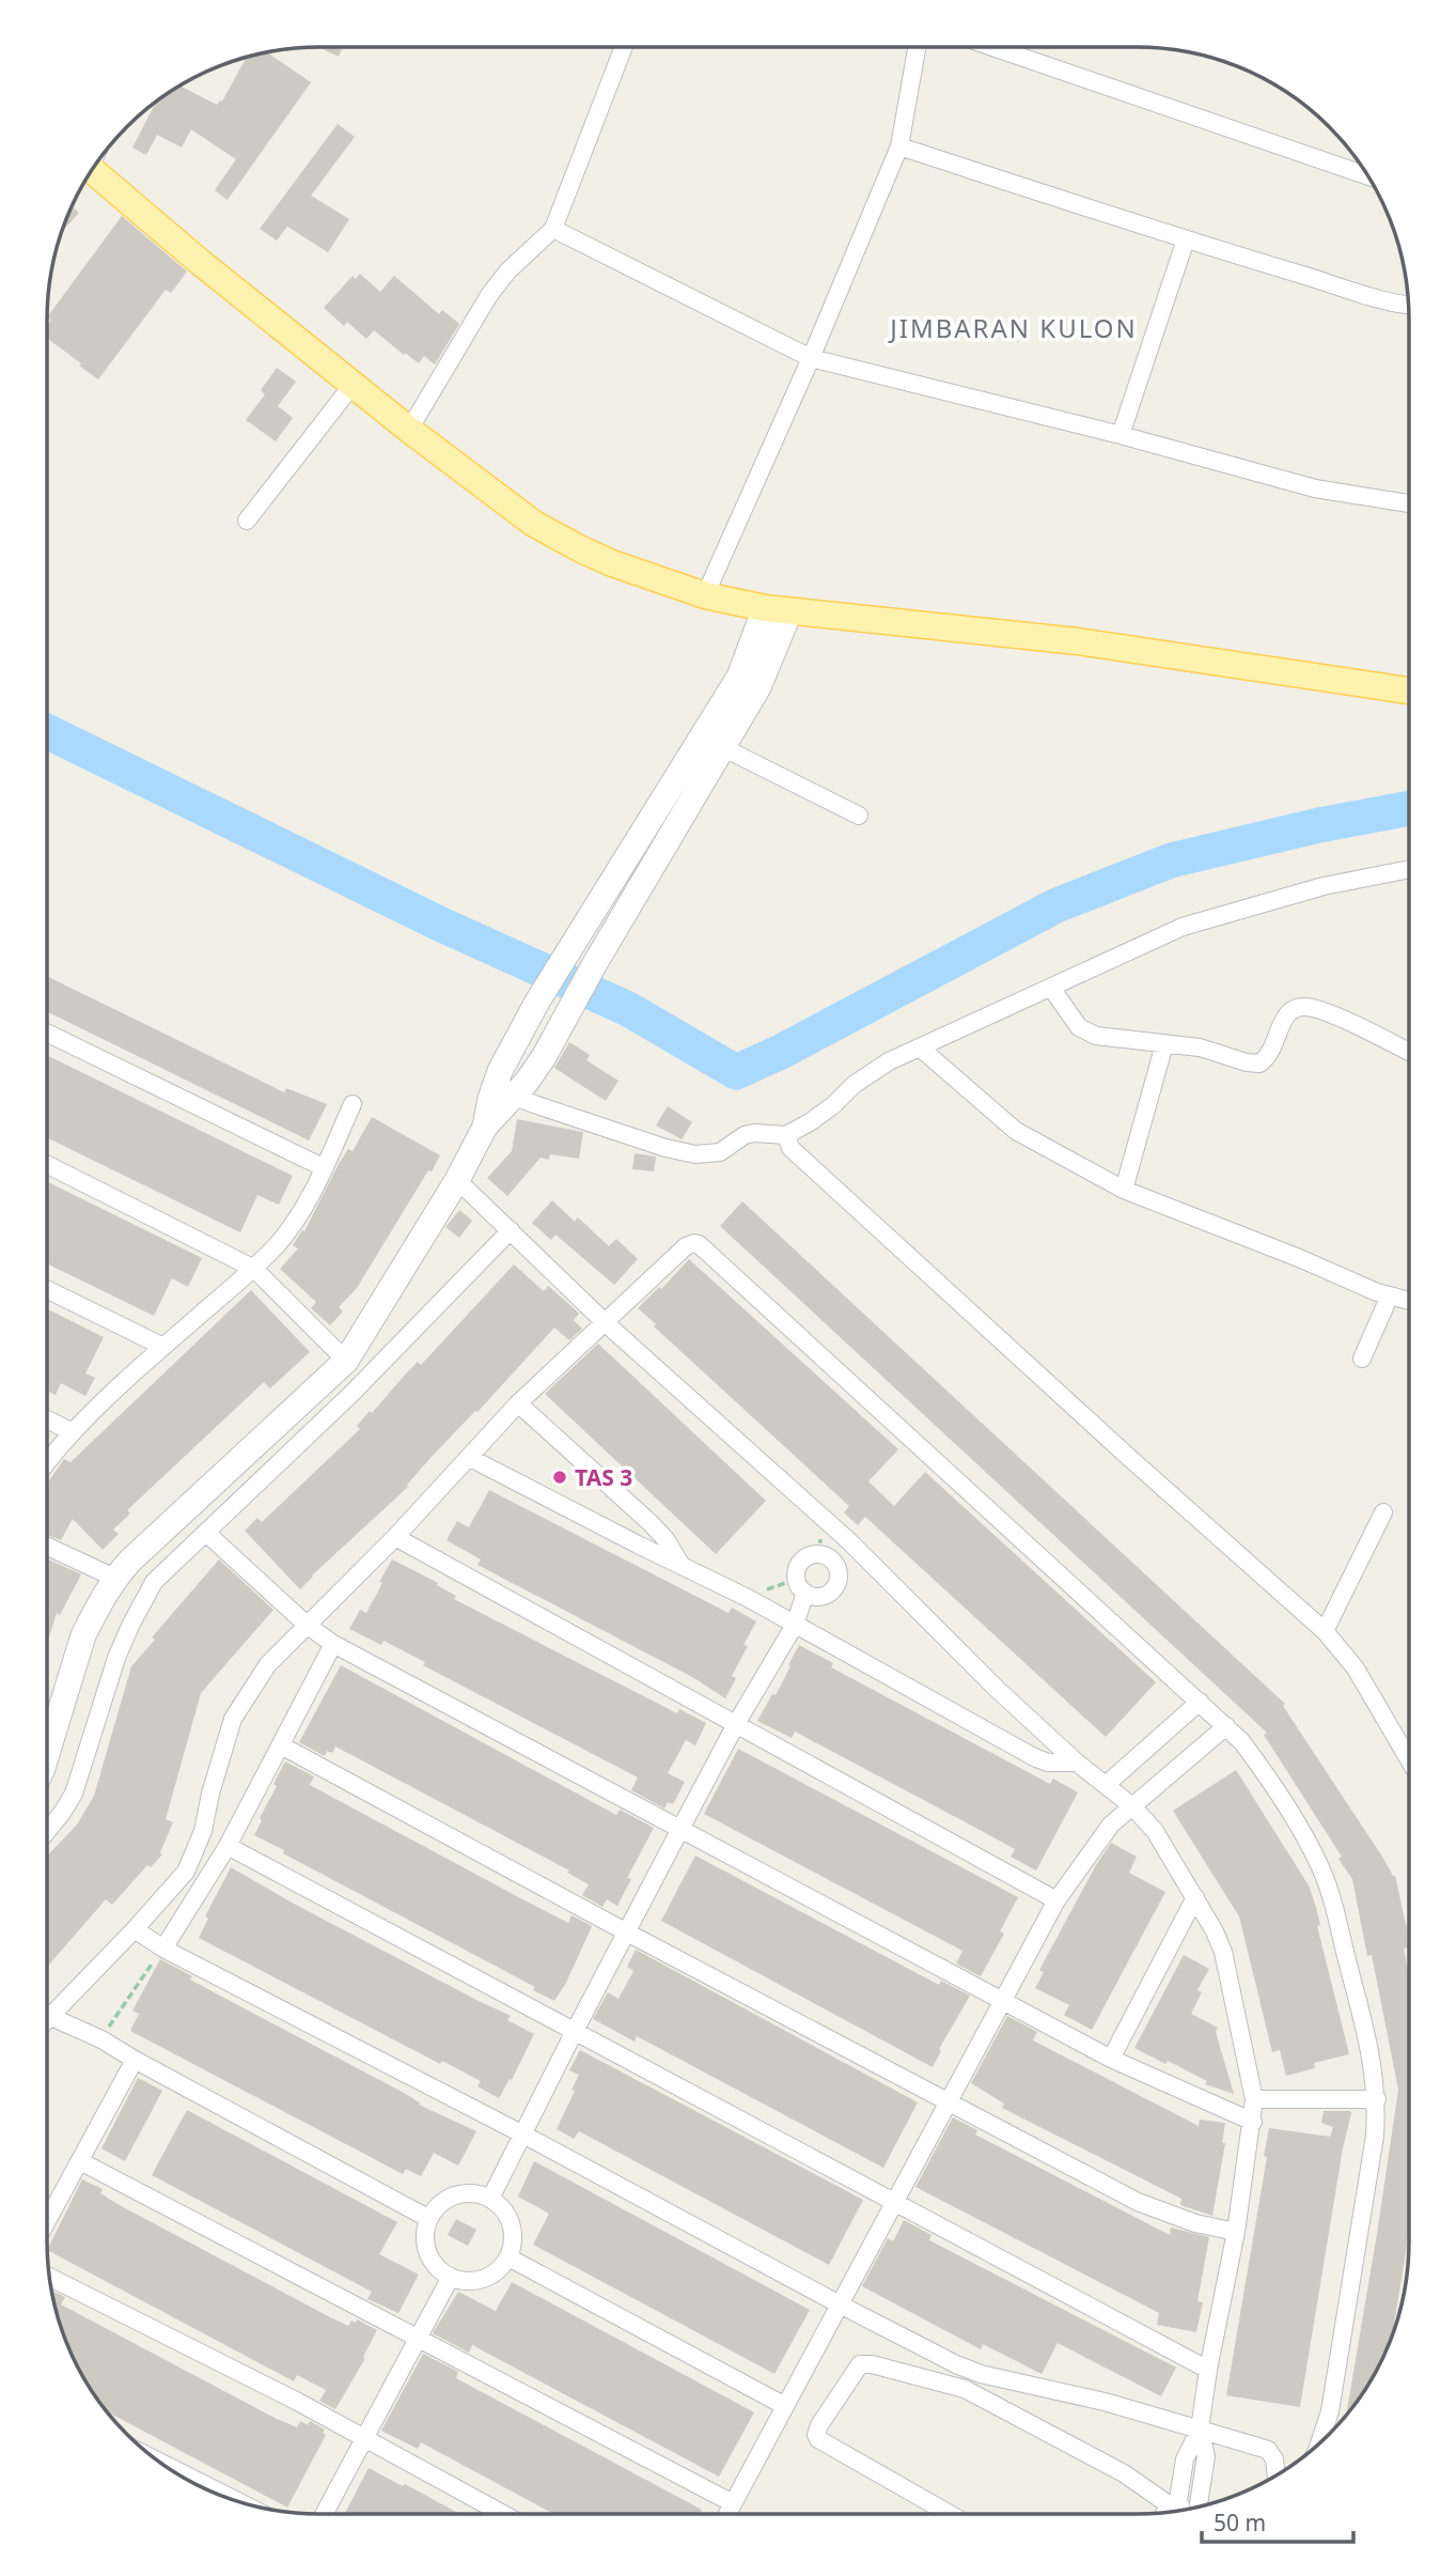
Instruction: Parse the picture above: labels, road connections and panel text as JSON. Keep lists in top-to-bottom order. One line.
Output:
{"districts":["JIMBARAN KULON"],"places":["TAS 3"],"scale_bar":"50 m"}
